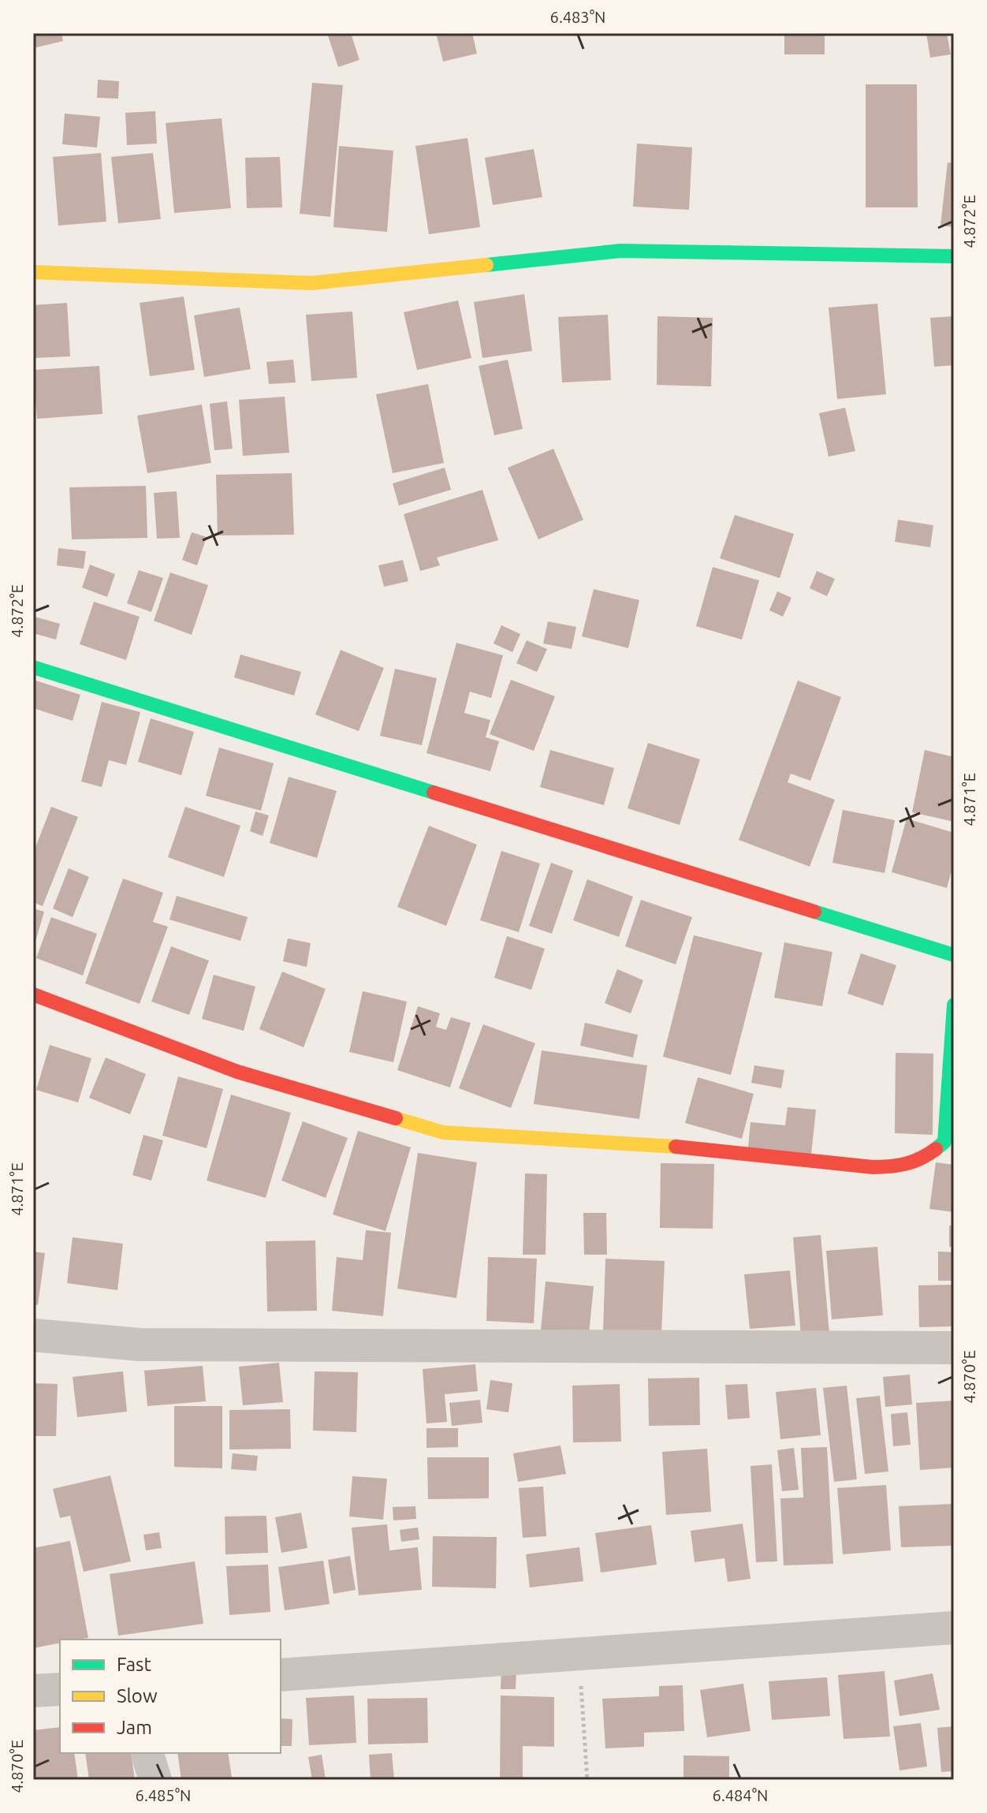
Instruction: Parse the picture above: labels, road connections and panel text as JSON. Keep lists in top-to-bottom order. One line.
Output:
{"legend":["Fast","Slow","Jam"],"coordinates":["6.483°N","4.872°E","4.871°E","4.870°E","6.485°N","6.484°N"]}
